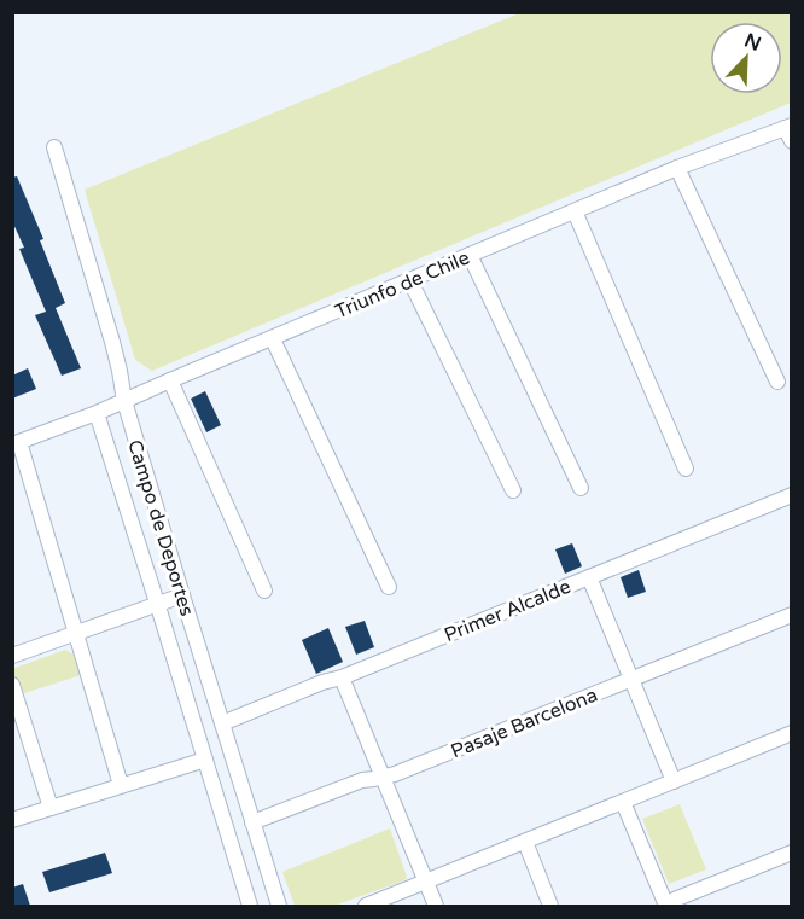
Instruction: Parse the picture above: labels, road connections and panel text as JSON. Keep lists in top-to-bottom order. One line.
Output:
{"streets":{"street":["Triunfo de Chile","Campo de Deportes","Primer Alcalde","Pasaje Barcelona"]},"crossings":[["Triunfo de Chile","Campo de Deportes"],["Campo de Deportes","Primer Alcalde"],["Campo de Deportes","Pasaje Barcelona"]],"north":"top right"}
